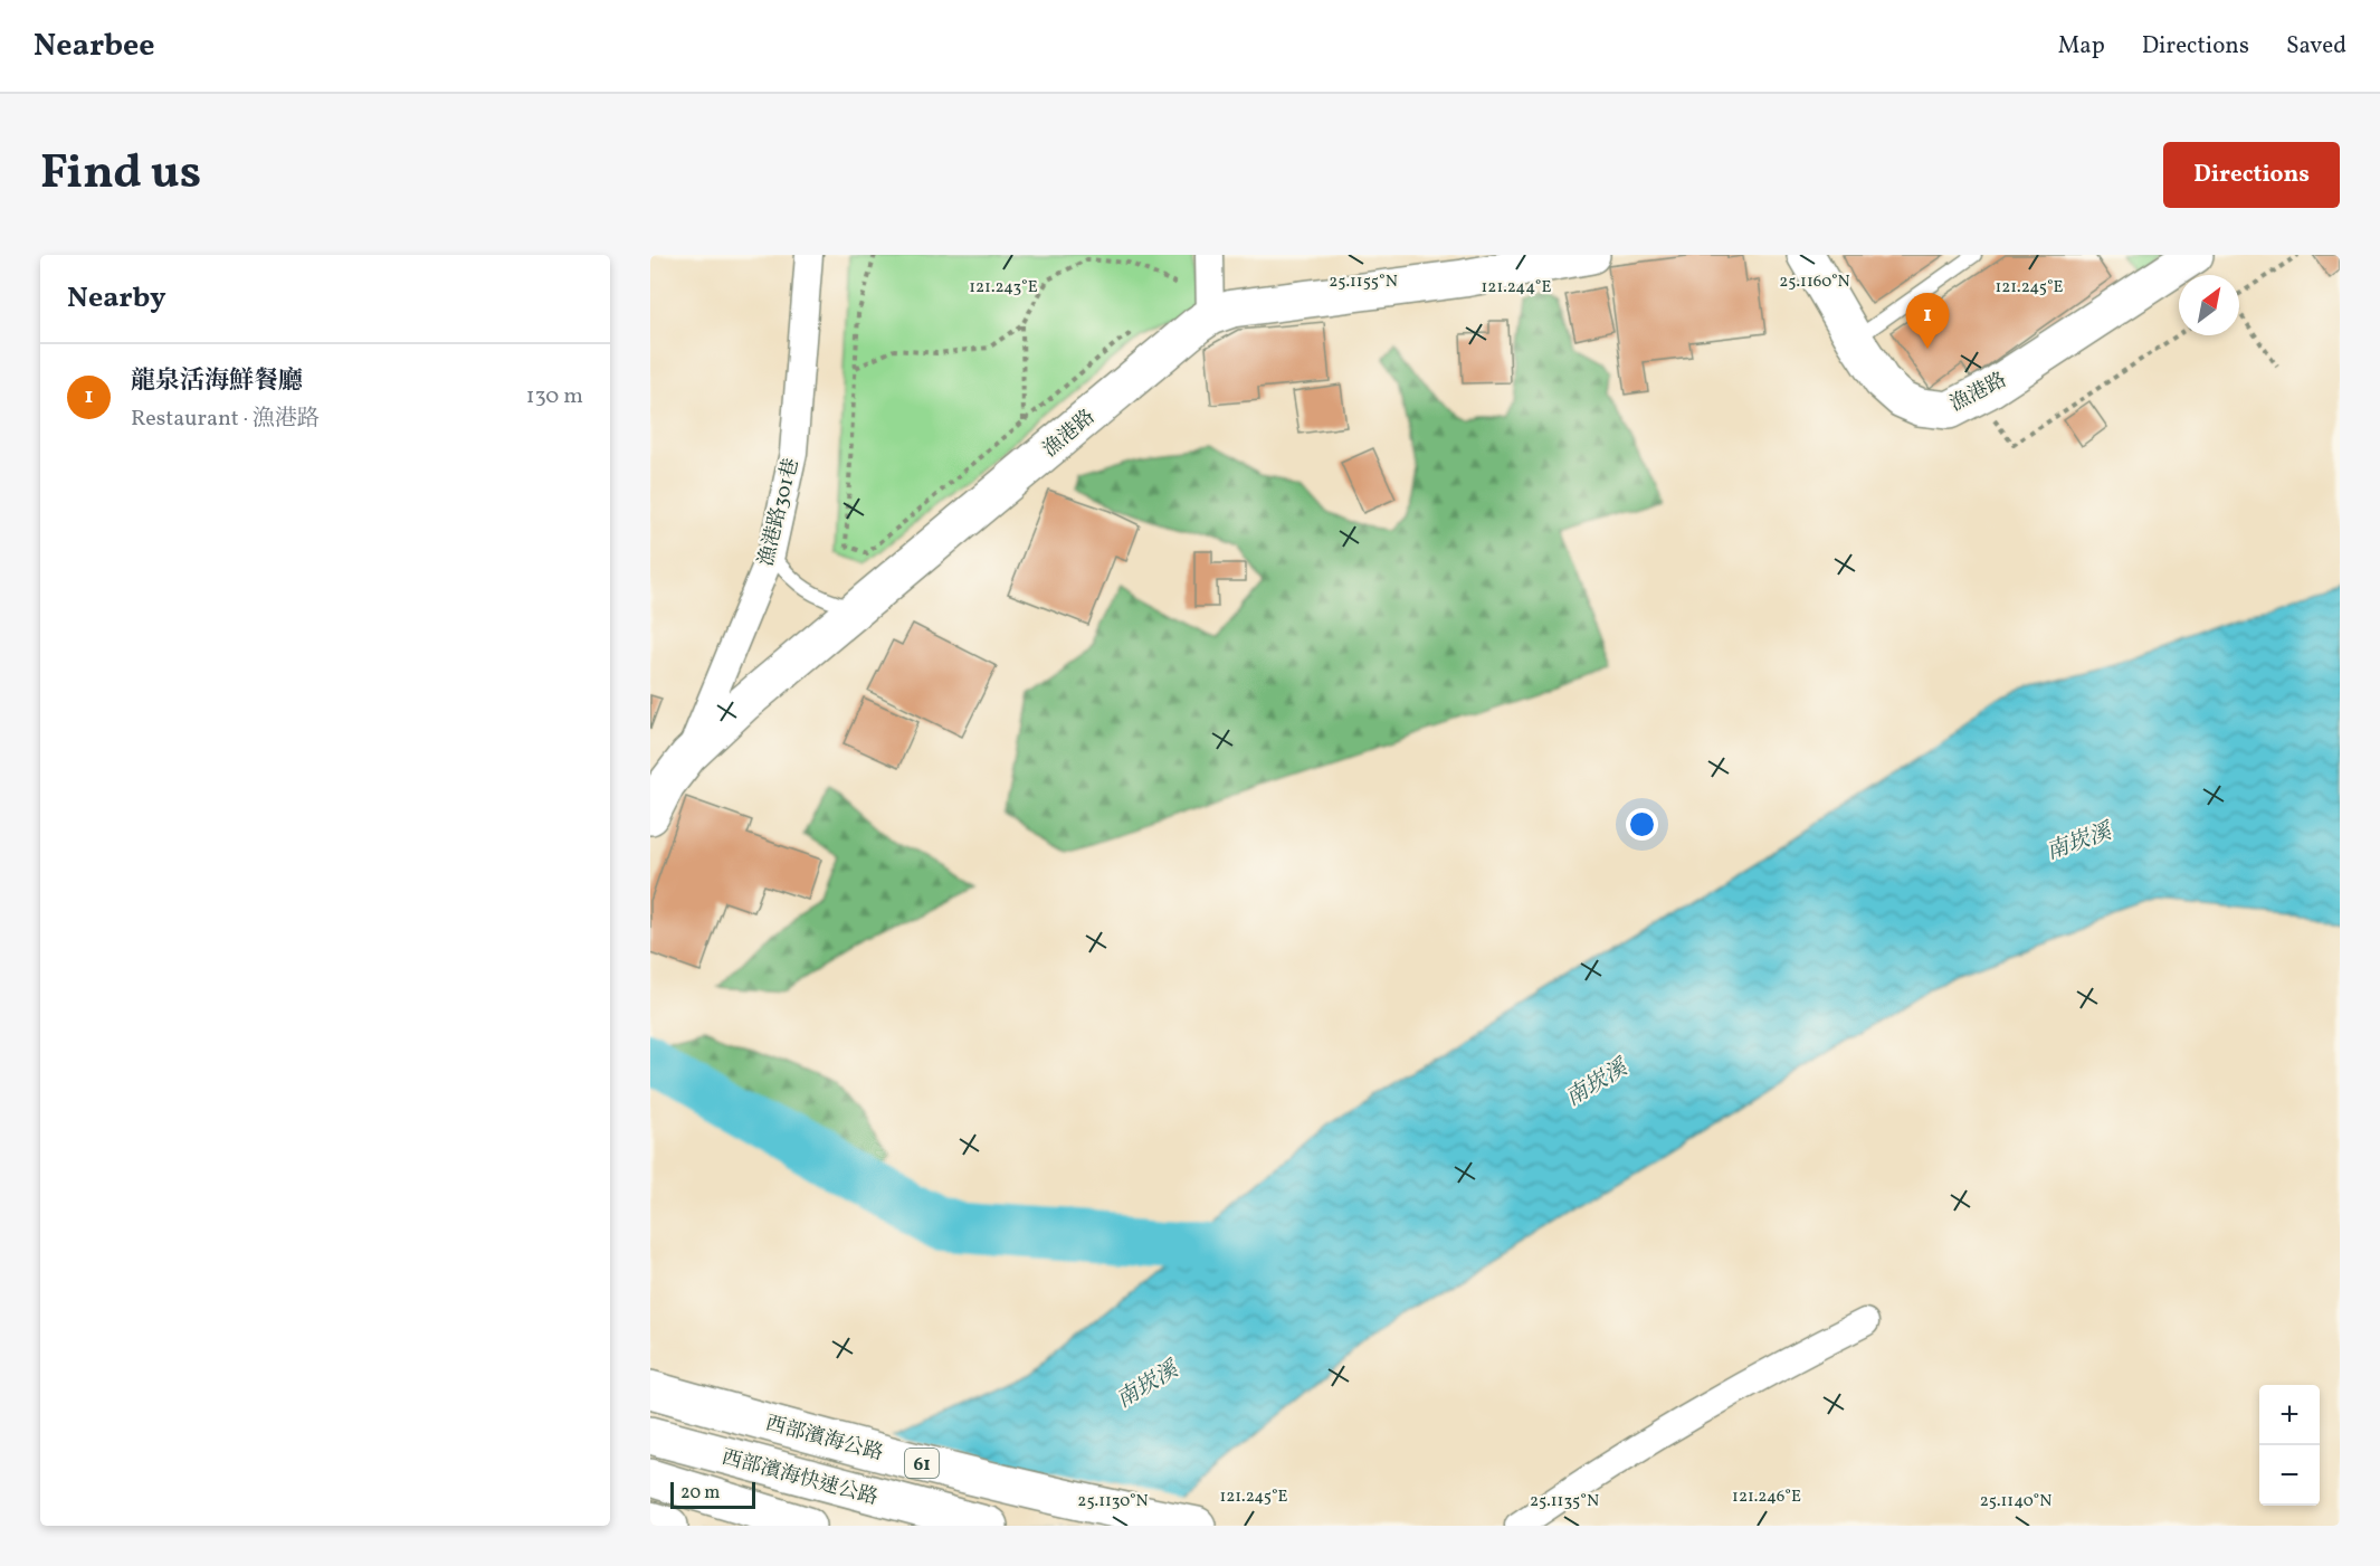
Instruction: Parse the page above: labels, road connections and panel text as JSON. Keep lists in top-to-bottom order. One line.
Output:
{"streets":{"main road":["漁港路","西部濱海公路","61","西部濱海快速公路"],"street":["漁港路301巷"]},"crossings":[["漁港路","漁港路301巷"]],"water":["南崁溪"],"scale_bar":"20 m","north":"top right","page":{"header":"Nearbee","nav":["Map","Directions","Saved"],"title":"Find us","buttons":"Directions","heading":"Nearby","pins":"1","list":[{"mark":"1","name":"龍泉活海鮮餐廳","note":"Restaurant · 漁港路","value":"130 m"}],"map_buttons":["+","−"],"scale":"20 m"},"coordinates":["25.1155°N","25.1160°N","121.243°E","121.244°E","121.245°E","121.246°E","25.1130°N","25.1135°N","25.1140°N"]}
